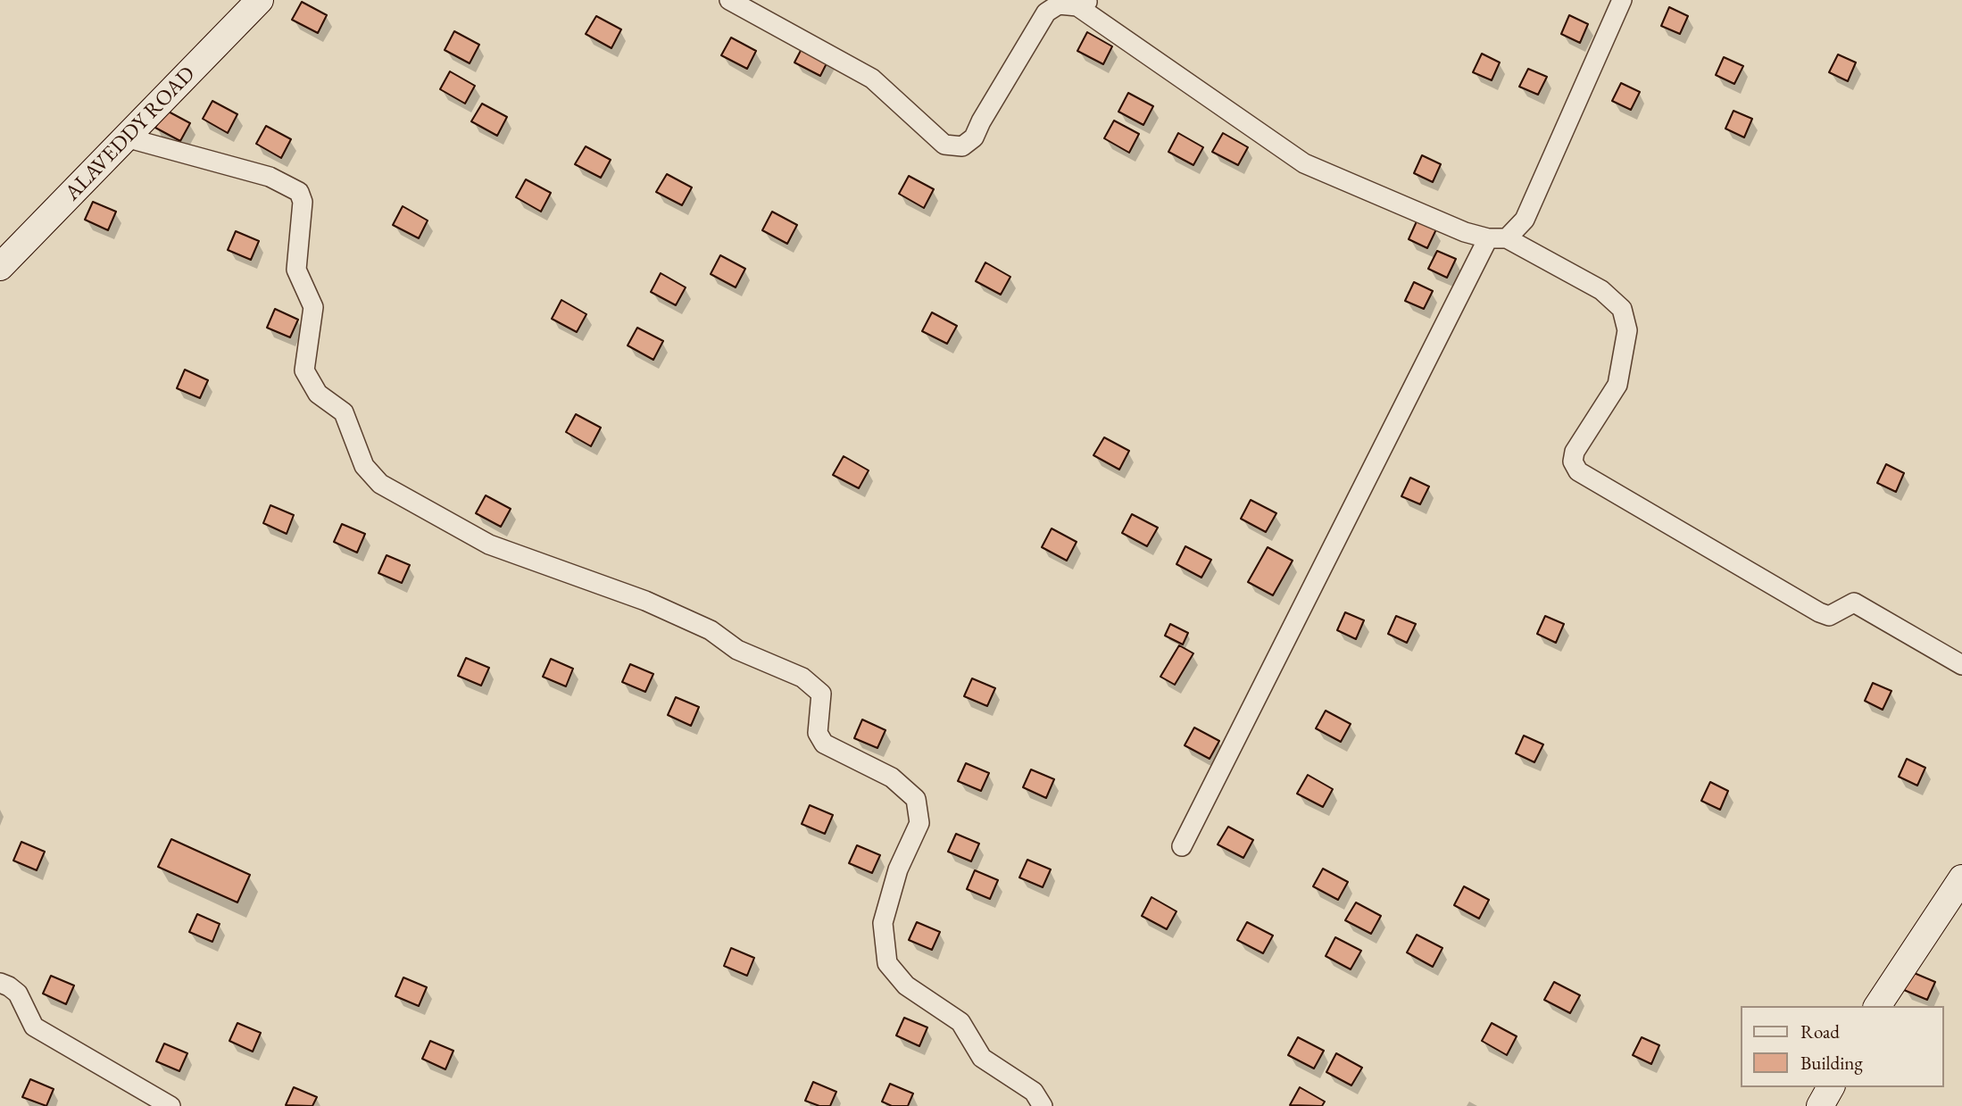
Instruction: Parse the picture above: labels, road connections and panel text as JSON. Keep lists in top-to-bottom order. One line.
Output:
{"streets":{"street":["ALAVEDDY ROAD"]},"legend":["Road","Building"]}
